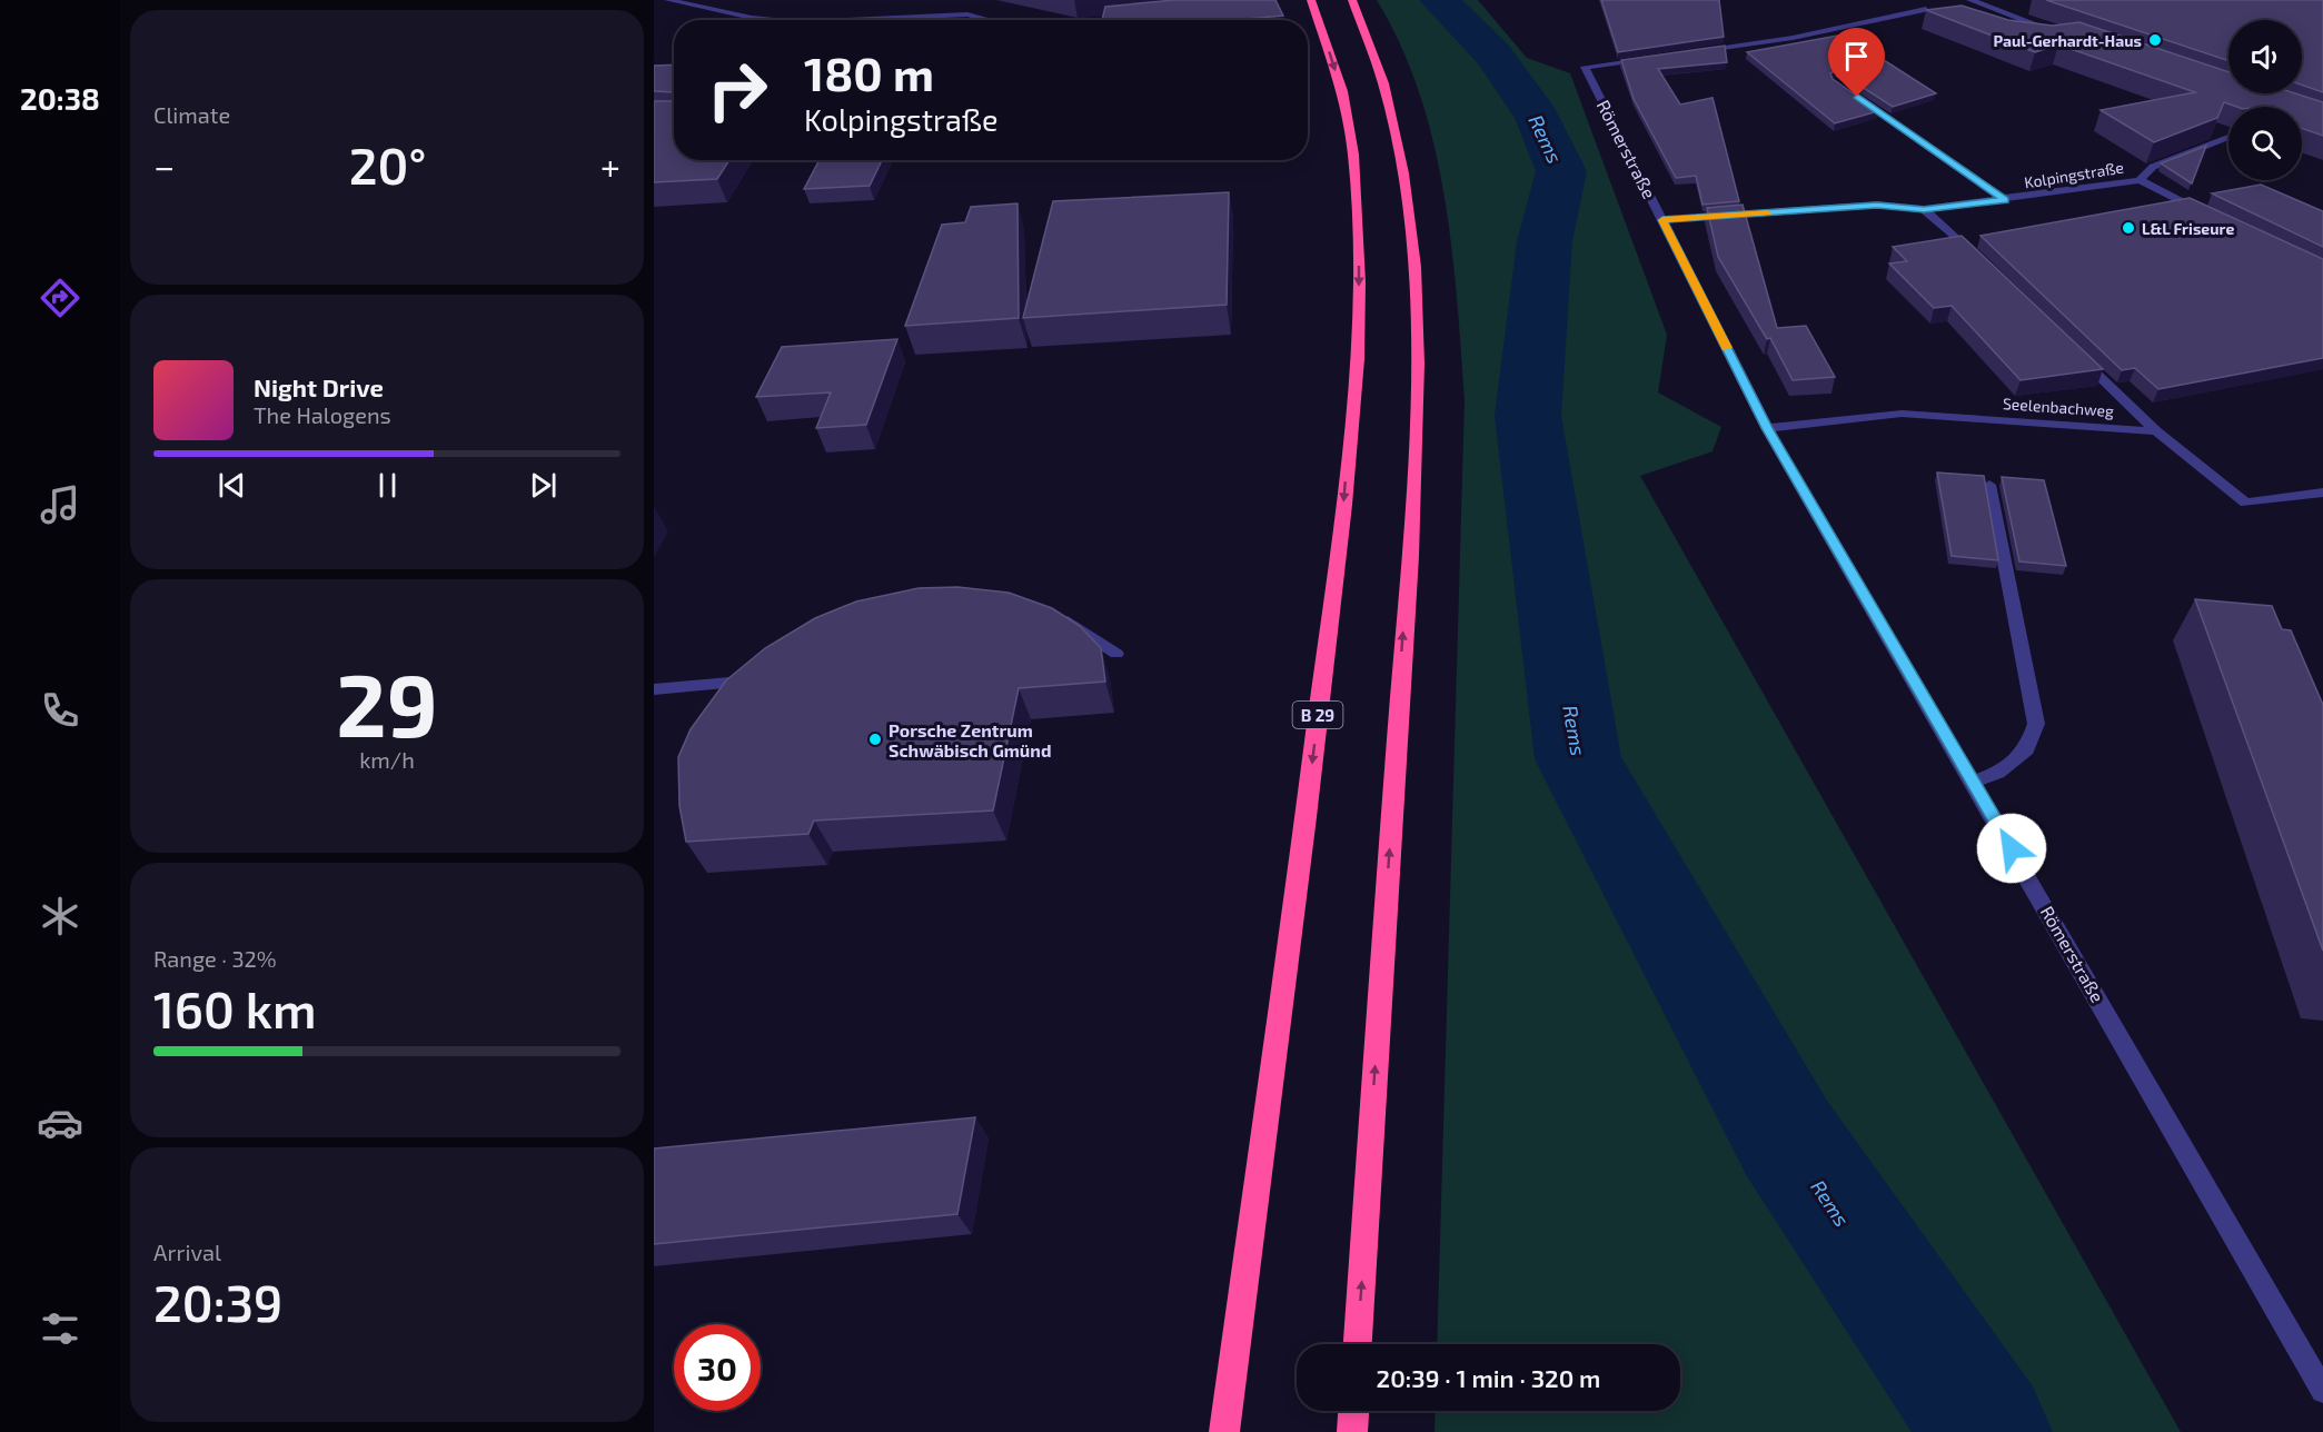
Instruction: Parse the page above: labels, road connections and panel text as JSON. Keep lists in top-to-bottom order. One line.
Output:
{"streets":{"highway":["B 29"],"street":["Römerstraße","Kolpingstraße","Seelenbachweg"]},"crossings":[["Römerstraße","Kolpingstraße"],["Römerstraße","Seelenbachweg"]],"water":["Rems"],"places":["Paul-Gerhardt-Haus","L&L Friseure","Porsche Zentrum Schwäbisch Gmünd"],"page":{"tabs":"20:38","tile":["Climate",["29","km/h"],["Range · 32%","160 km"],["Arrival","20:39"]],"turn":["180 m","Kolpingstraße"],"heat":["−","20°","+"],"song":["Night Drive","The Halogens"],"limit":"30","trip":"20:39 · 1 min · 320 m"}}
